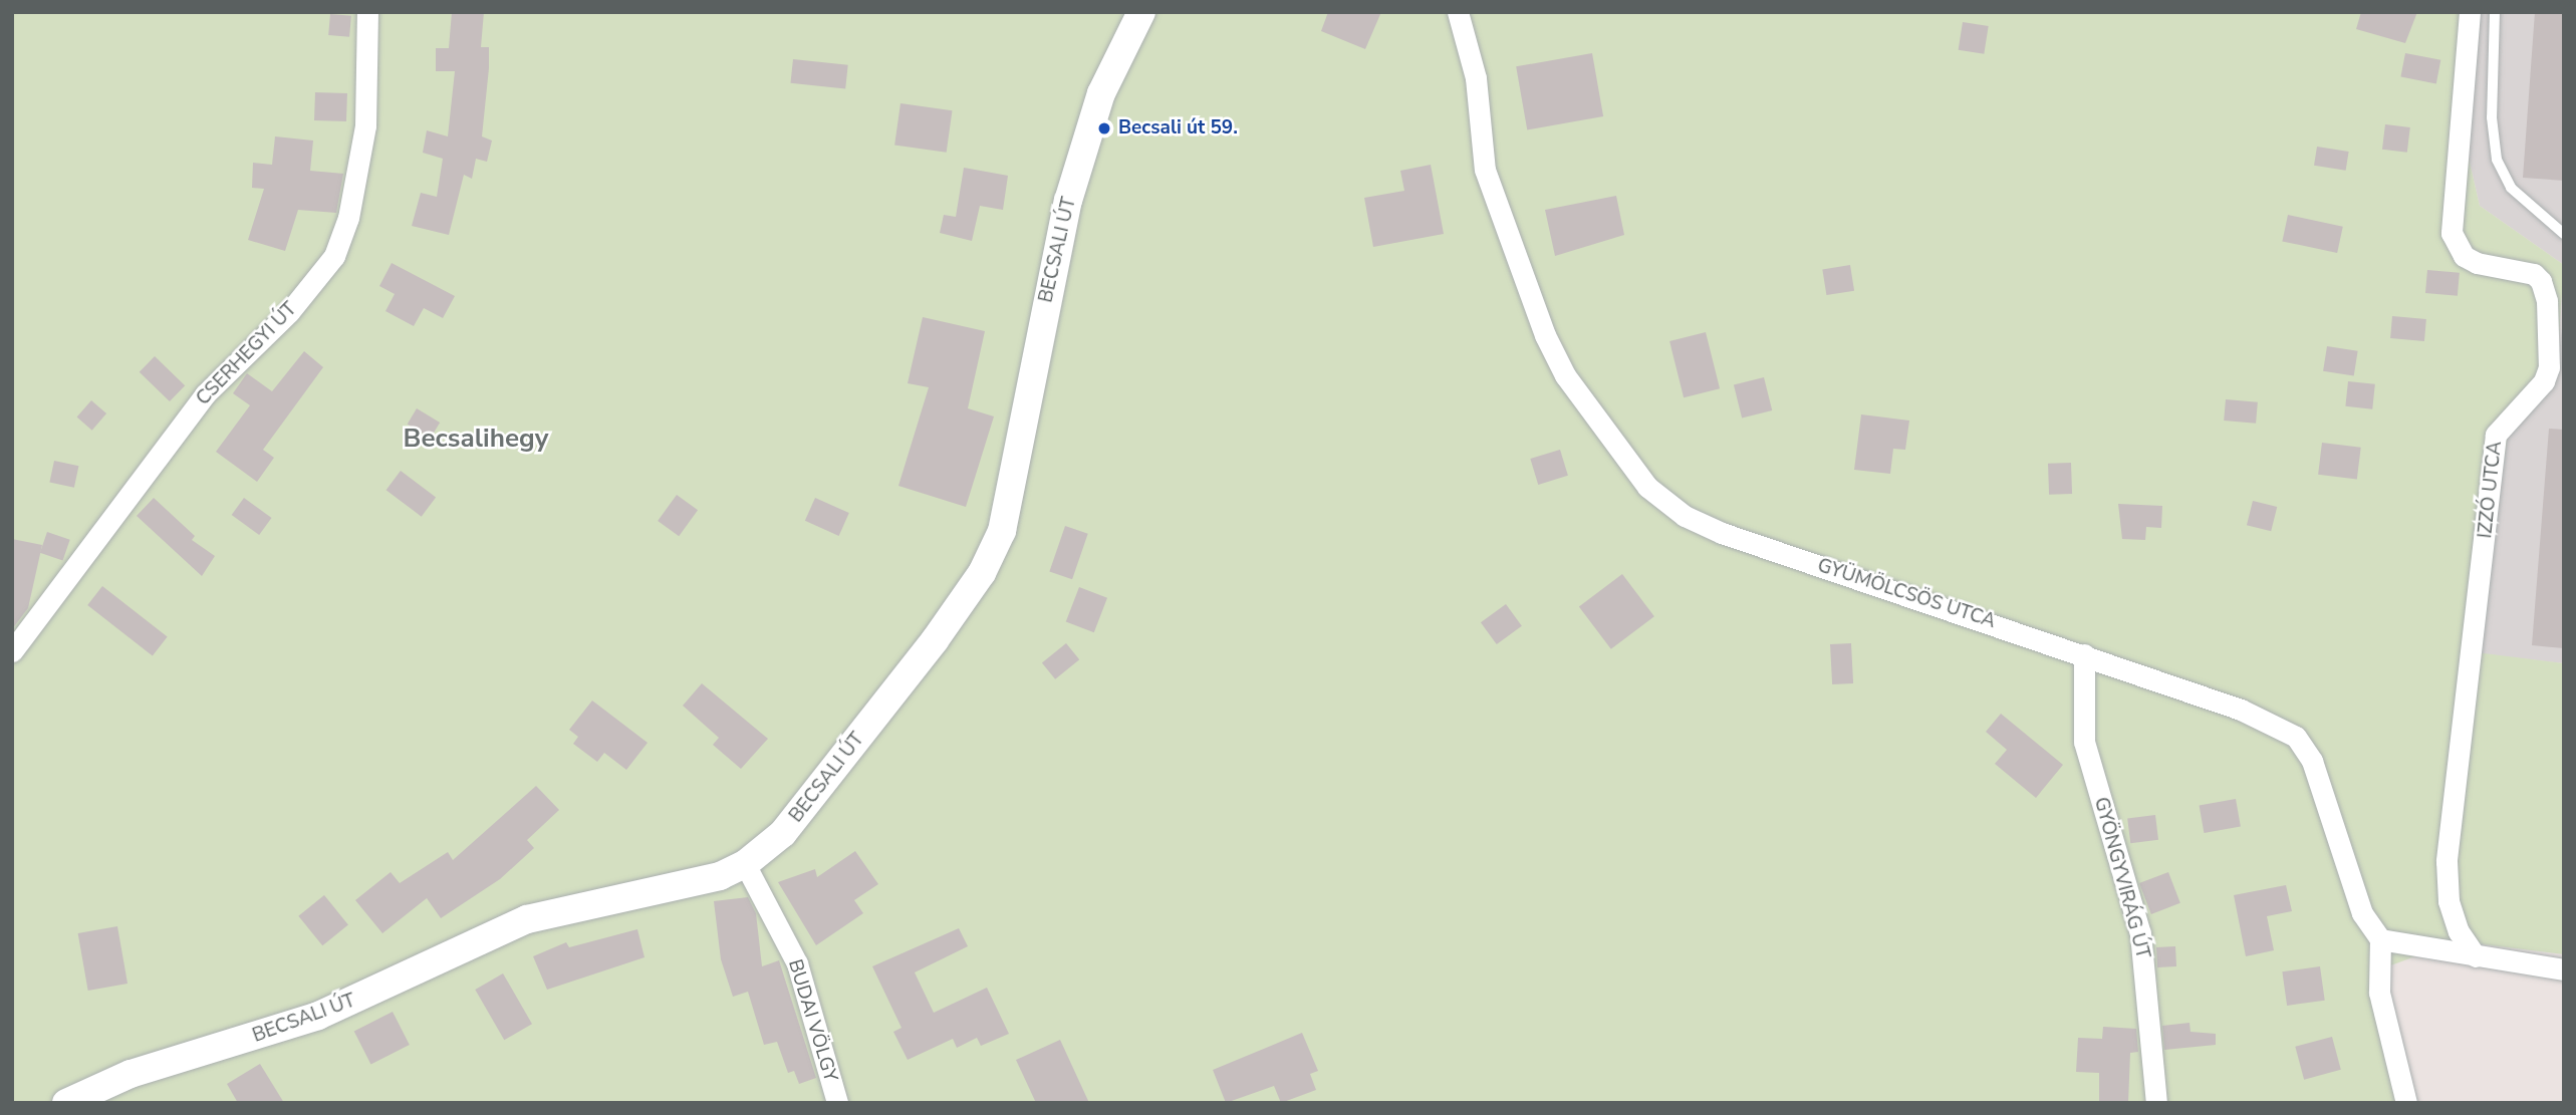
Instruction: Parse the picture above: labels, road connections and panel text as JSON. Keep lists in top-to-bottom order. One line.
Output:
{"streets":{"main road":["BECSALI ÚT"],"street":["CSERHEGYI ÚT","IZZÓ UTCA","GYÜMÖLCSÖS UTCA","GYÖNGYVIRÁG ÚT","BUDAI VÖLGY"]},"crossings":[["BECSALI ÚT","BUDAI VÖLGY"],["GYÜMÖLCSÖS UTCA","GYÖNGYVIRÁG ÚT"]],"districts":["Becsalihegy"],"places":["Becsali út 59."]}
